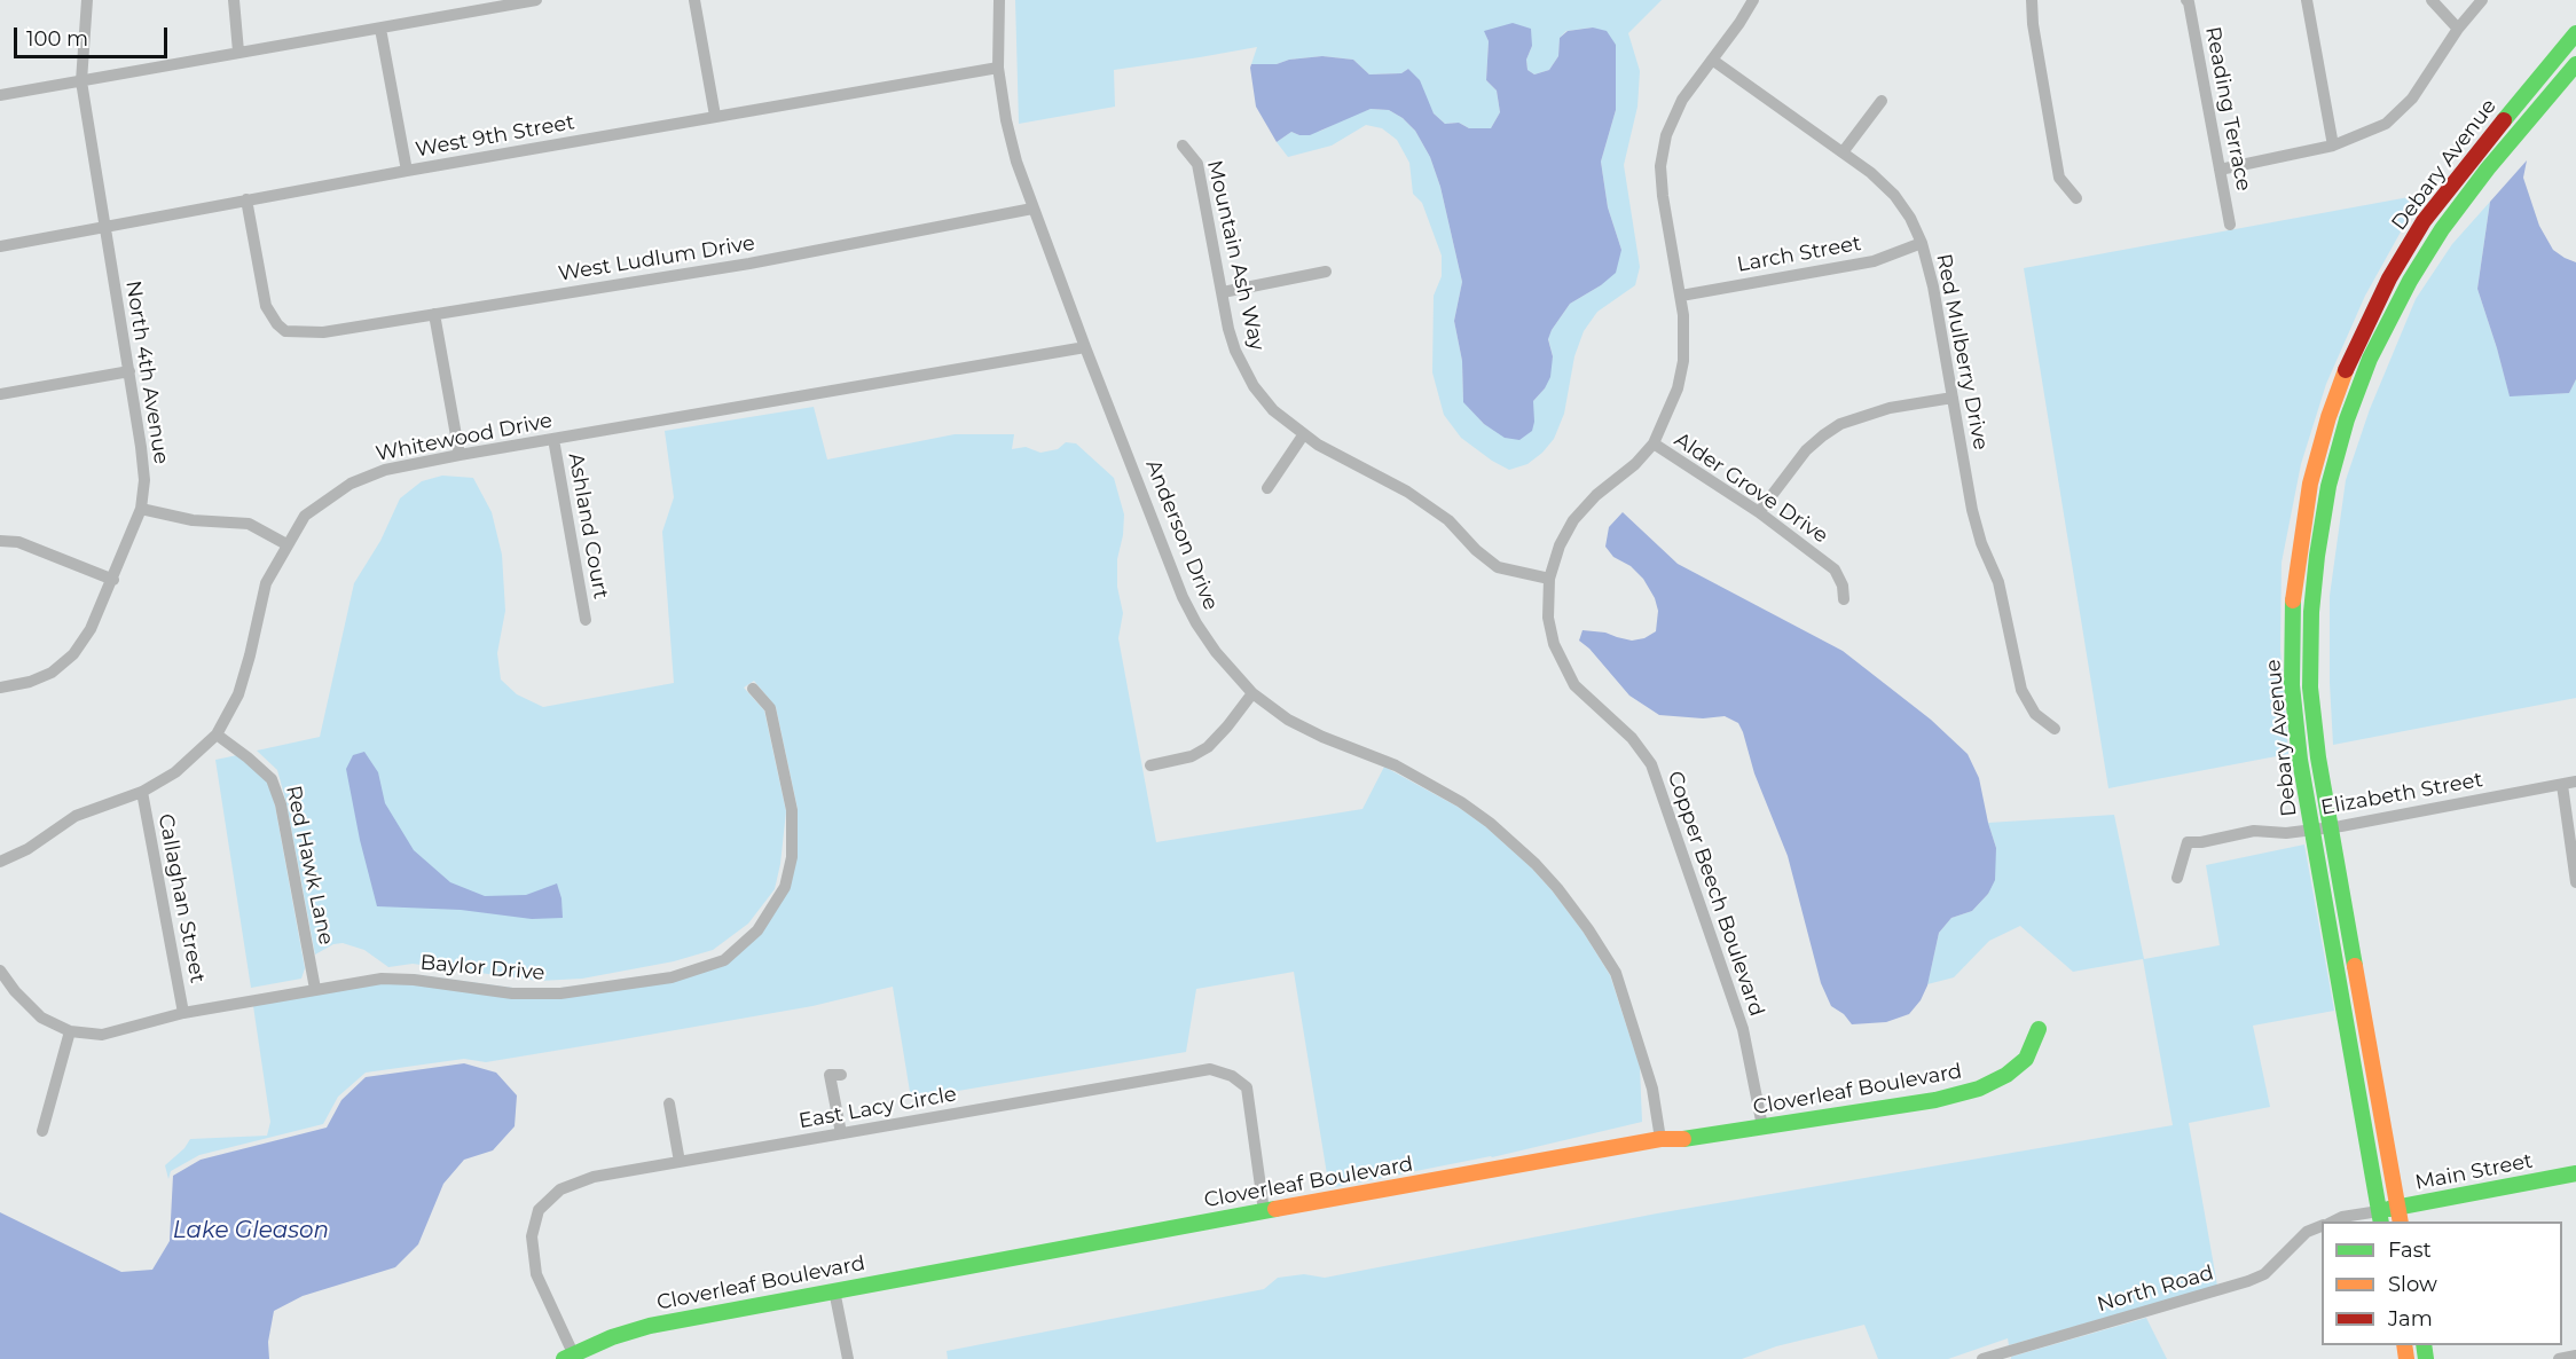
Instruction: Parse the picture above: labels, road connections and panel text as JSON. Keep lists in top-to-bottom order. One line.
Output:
{"streets":{"main road":["Debary Avenue","Cloverleaf Boulevard","Main Street"],"street":["Reading Terrace","West 9th Street","Larch Street","Mountain Ash Way","West Ludlum Drive","Red Mulberry Drive","North 4th Avenue","Whitewood Drive","Alder Grove Drive","Ashland Court","Anderson Drive","Elizabeth Street","Red Hawk Lane","Copper Beech Boulevard","Callaghan Street","Baylor Drive","East Lacy Circle","North Road"]},"crossings":[["West 9th Street","West Ludlum Drive"],["West 9th Street","North 4th Avenue"],["West 9th Street","Anderson Drive"],["Debary Avenue","Elizabeth Street"],["Debary Avenue","Main Street"],["Debary Avenue","North Road"],["Larch Street","Red Mulberry Drive"],["Larch Street","Copper Beech Boulevard"],["Mountain Ash Way","Copper Beech Boulevard"],["West Ludlum Drive","Anderson Drive"],["Red Mulberry Drive","Copper Beech Boulevard"],["Whitewood Drive","Ashland Court"],["Whitewood Drive","Anderson Drive"],["Whitewood Drive","Red Hawk Lane"],["Whitewood Drive","Callaghan Street"],["Alder Grove Drive","Copper Beech Boulevard"],["Anderson Drive","Cloverleaf Boulevard"],["Red Hawk Lane","Baylor Drive"],["Copper Beech Boulevard","Cloverleaf Boulevard"],["Callaghan Street","Baylor Drive"],["Cloverleaf Boulevard","East Lacy Circle"],["Main Street","North Road"]],"water":["Lake Gleason"],"legend":["Fast","Slow","Jam"],"scale_bar":"100 m"}
